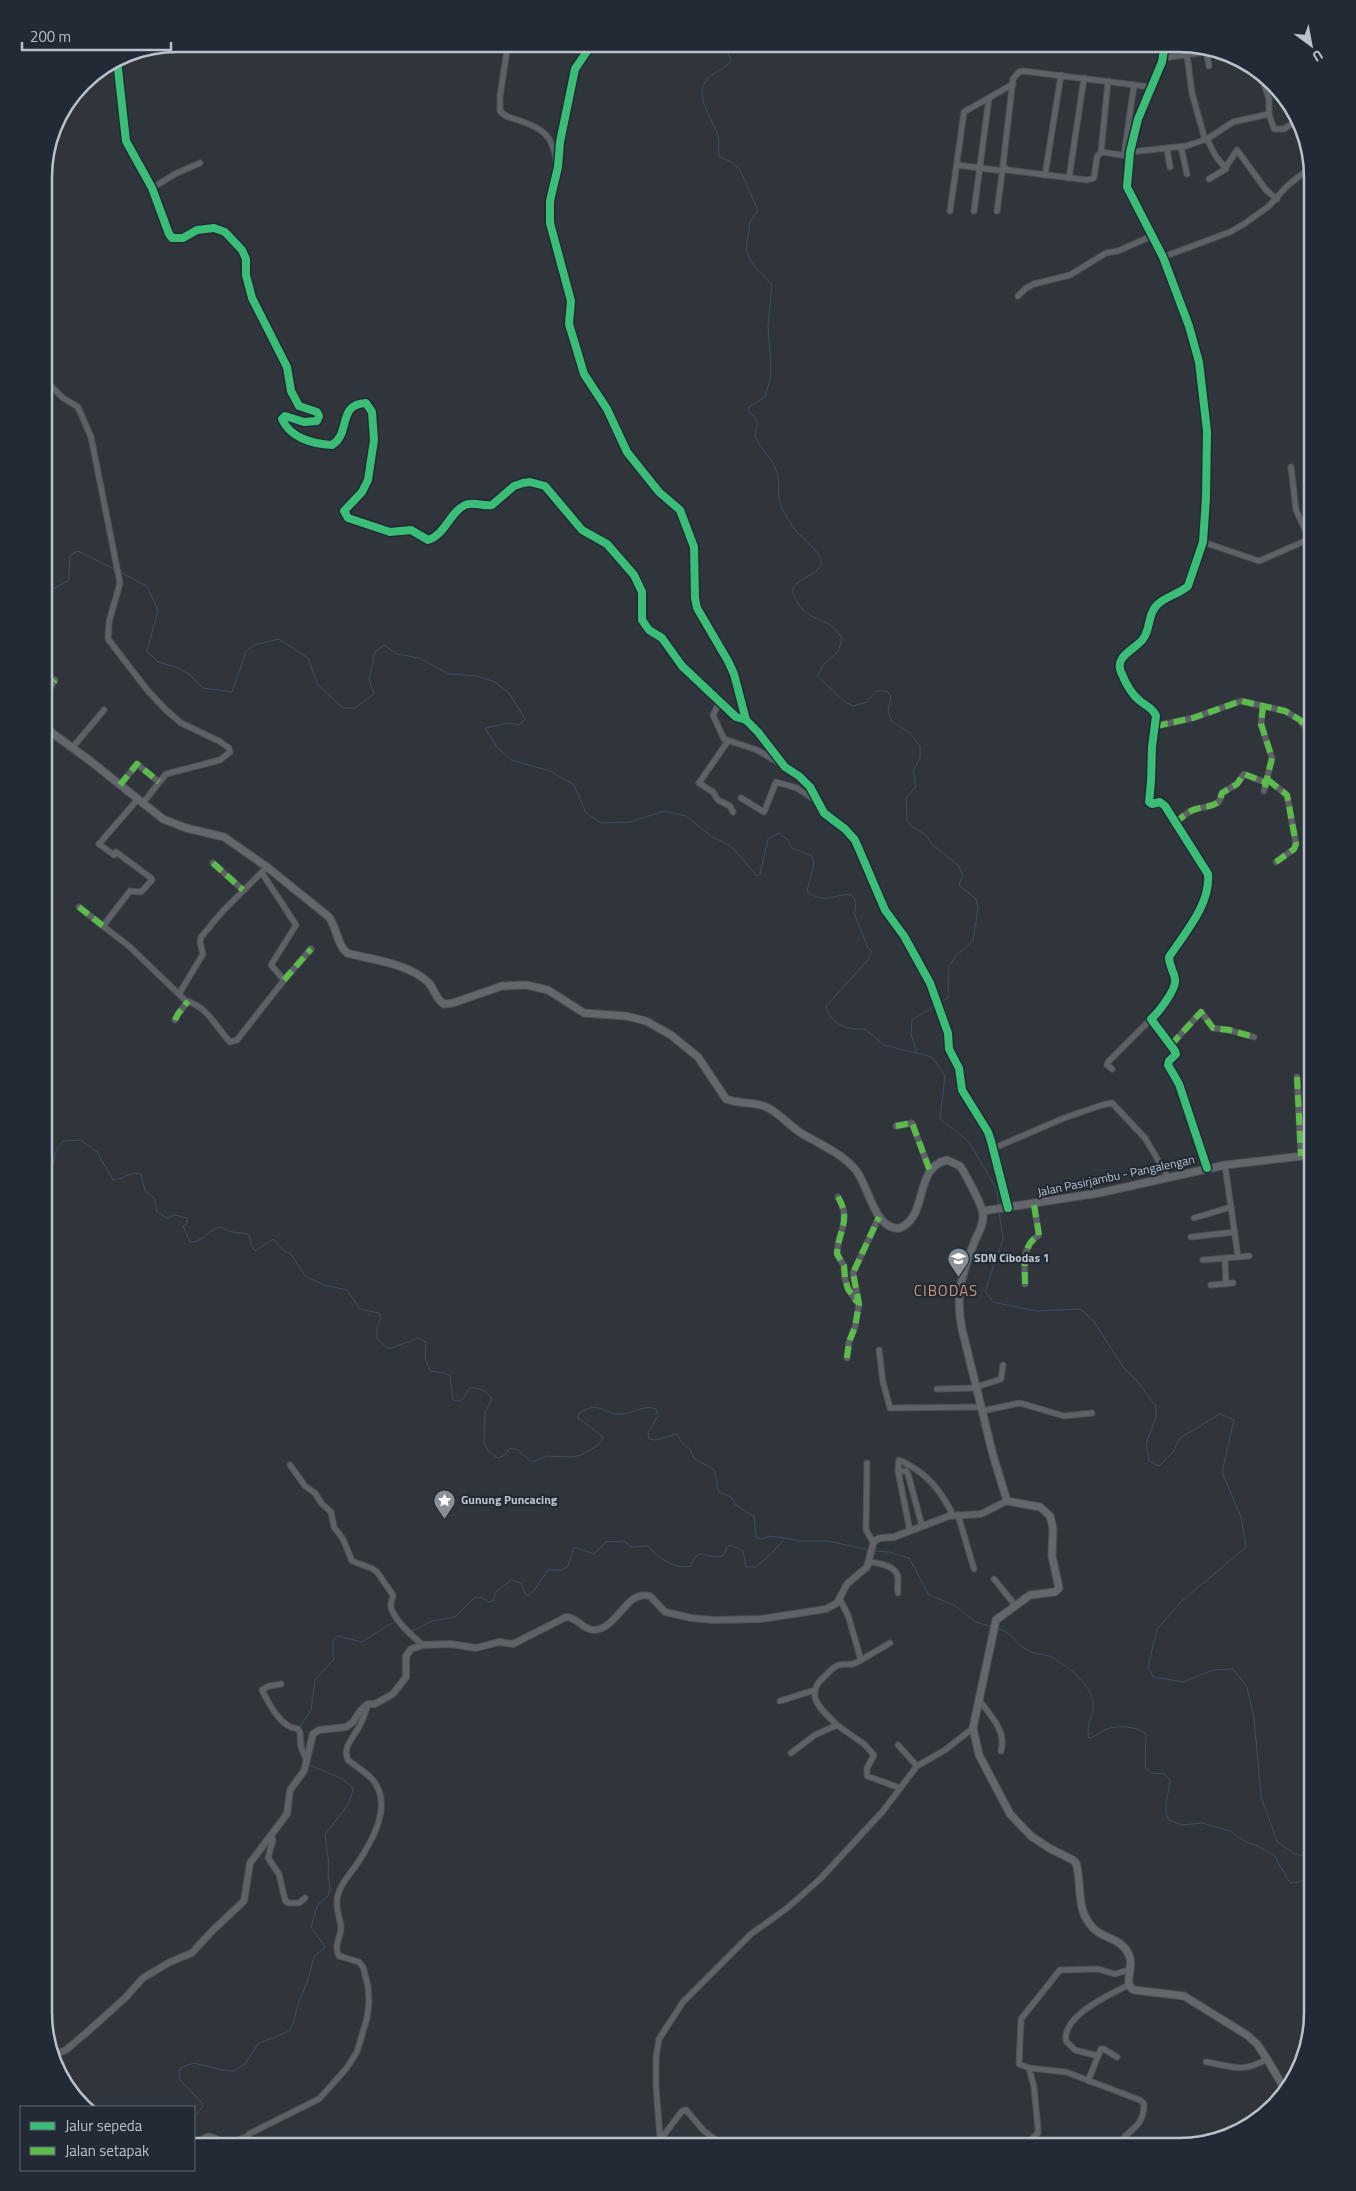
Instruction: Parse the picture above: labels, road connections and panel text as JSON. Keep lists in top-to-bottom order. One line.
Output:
{"streets":{"main road":["Jalan Pasirjambu - Pangalengan"]},"districts":["CIBODAS"],"places":{"school or university":["SDN Cibodas 1"],"place":["Gunung Puncacing"]},"legend":["Jalur sepeda","Jalan setapak"],"scale_bar":"200 m","north":"bottom right"}
